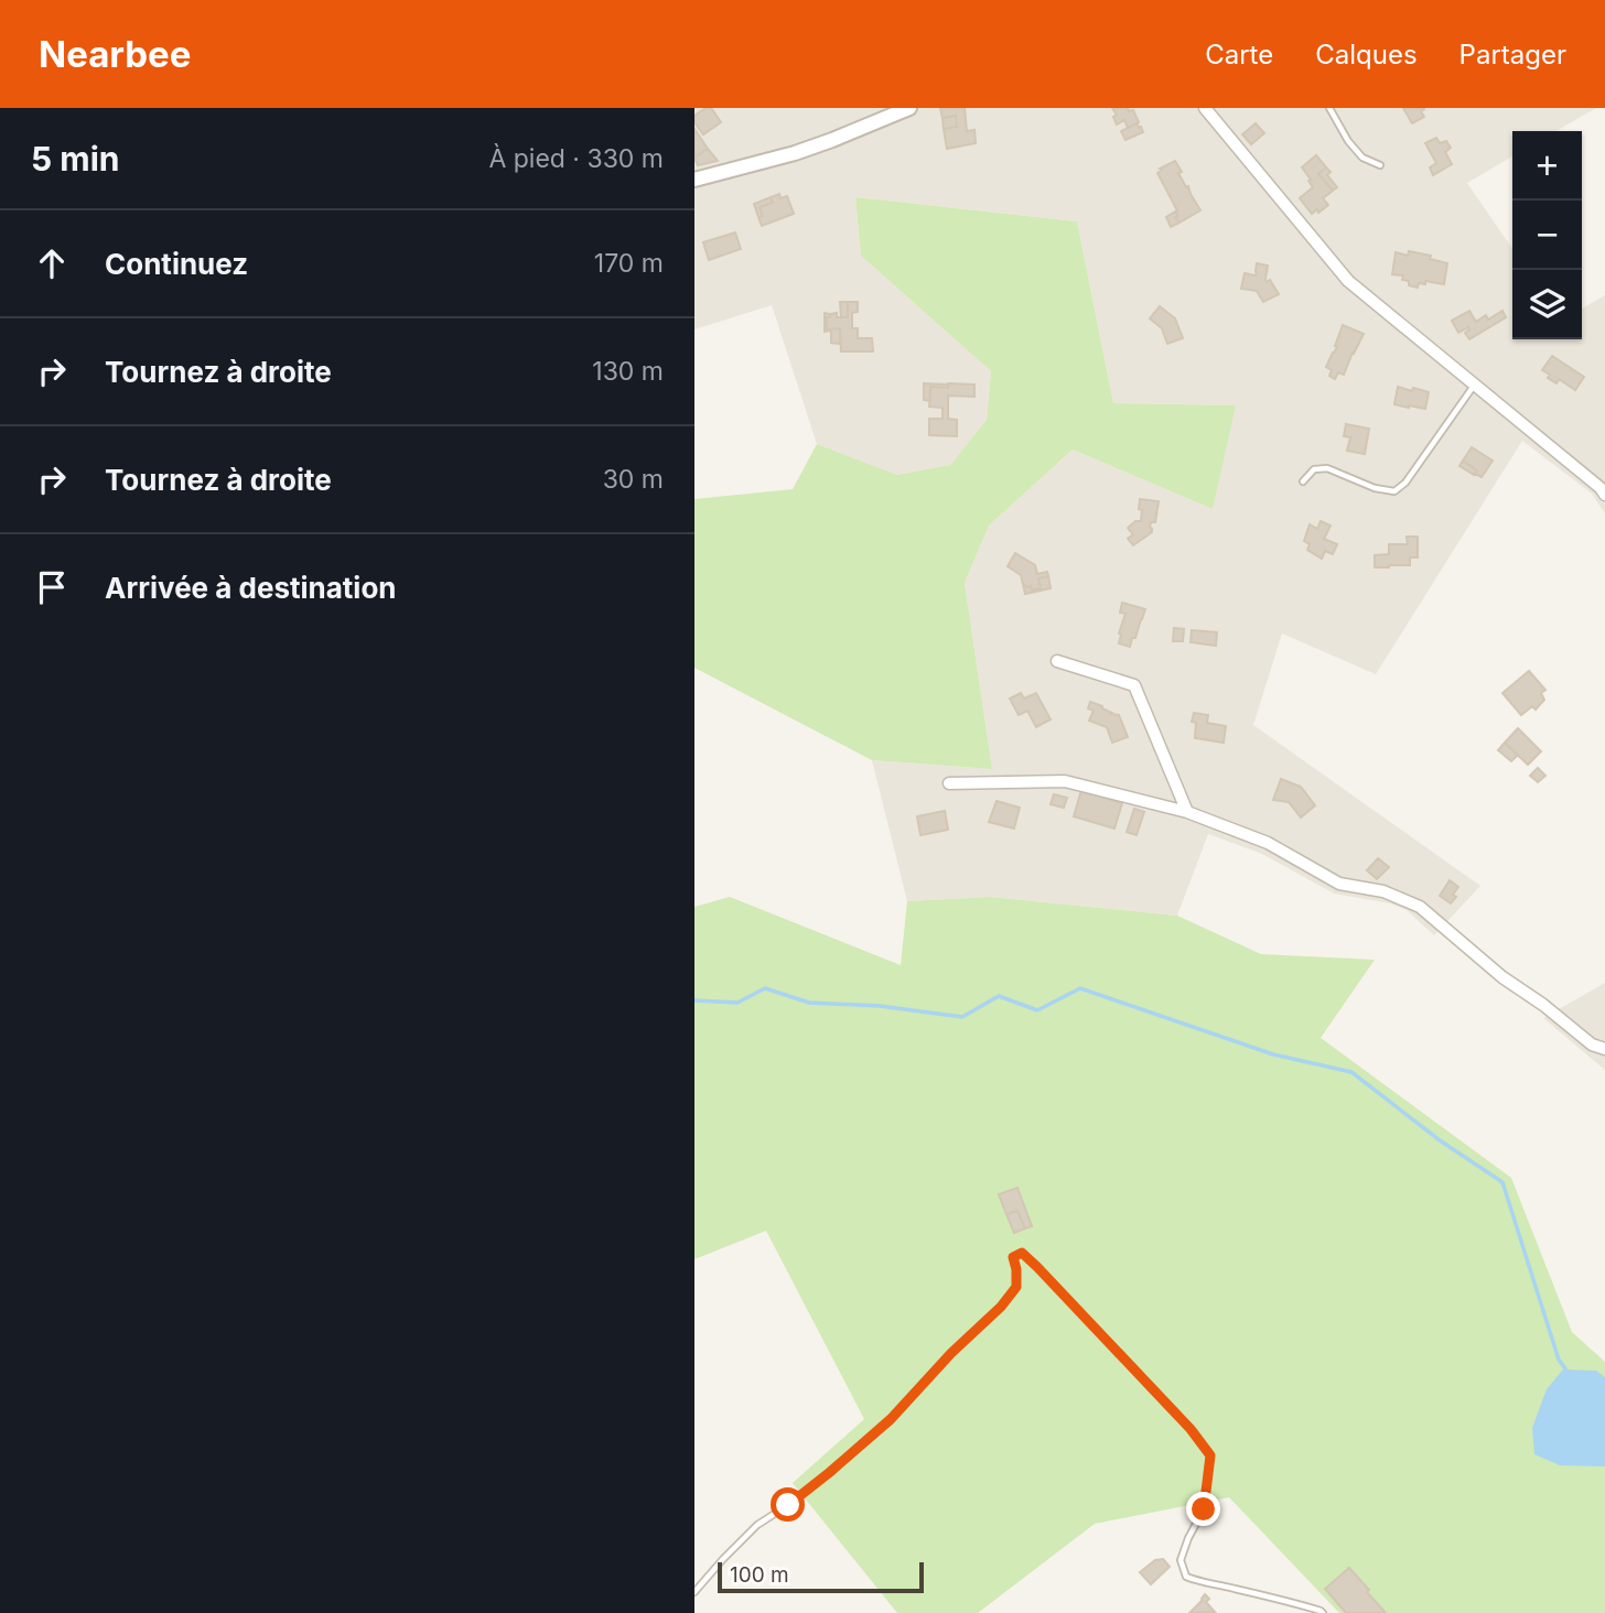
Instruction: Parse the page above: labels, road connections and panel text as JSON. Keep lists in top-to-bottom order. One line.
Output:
{"scale_bar":"100 m","page":{"header":"Nearbee","nav":["Carte","Calques","Partager"],"heading":["5 min","À pied · 330 m"],"map_buttons":["+","−"],"list":[["Continuez","170 m"],["Tournez à droite","130 m"],["Tournez à droite","30 m"],"Arrivée à destination"],"scale":"100 m"}}
